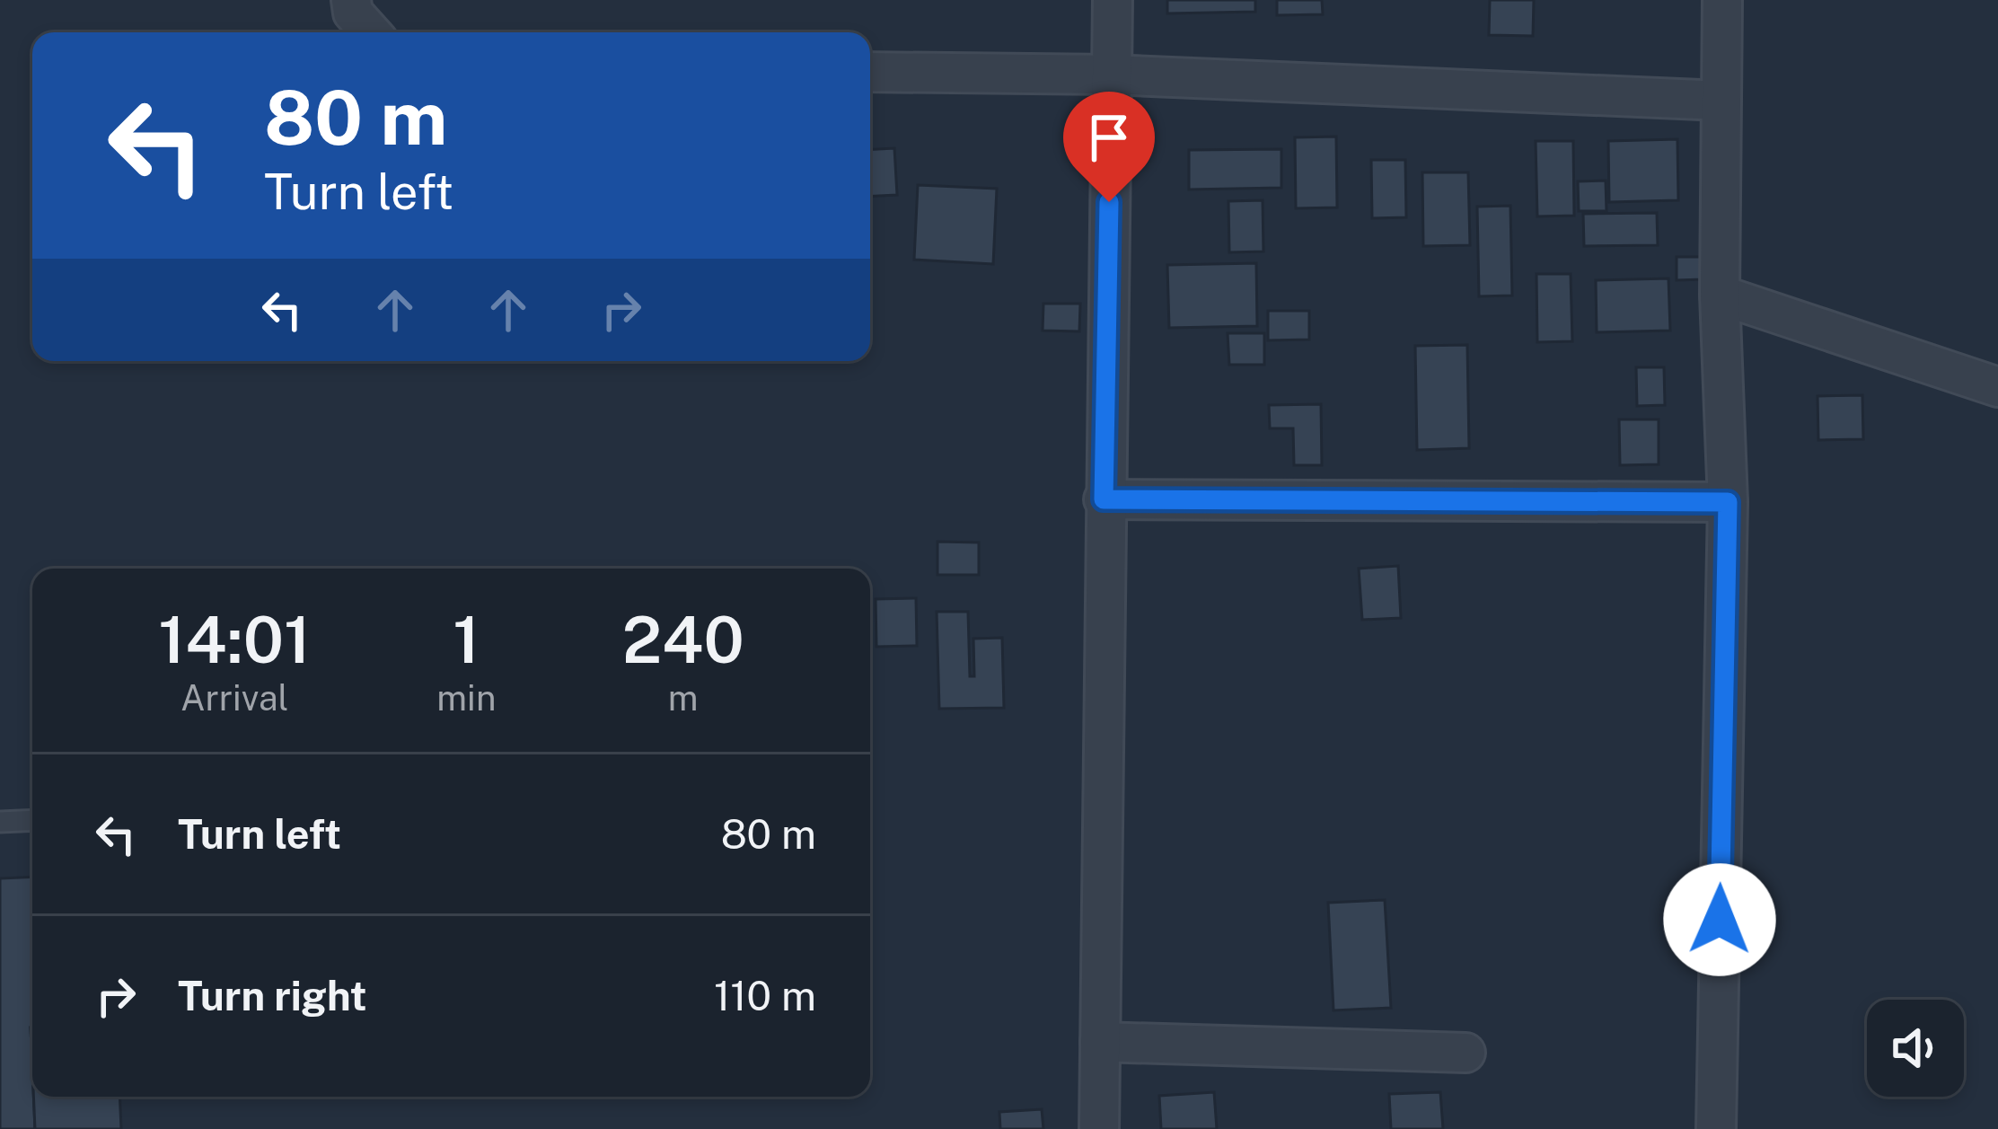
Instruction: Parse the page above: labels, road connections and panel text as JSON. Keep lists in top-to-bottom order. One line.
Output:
{"page":{"turn":["80 m","Turn left"],"eta":["14:01","Arrival","1","min","240","m"],"list":[{"name":"Turn left","value":"80 m"},{"name":"Turn right","value":"110 m"}]}}
